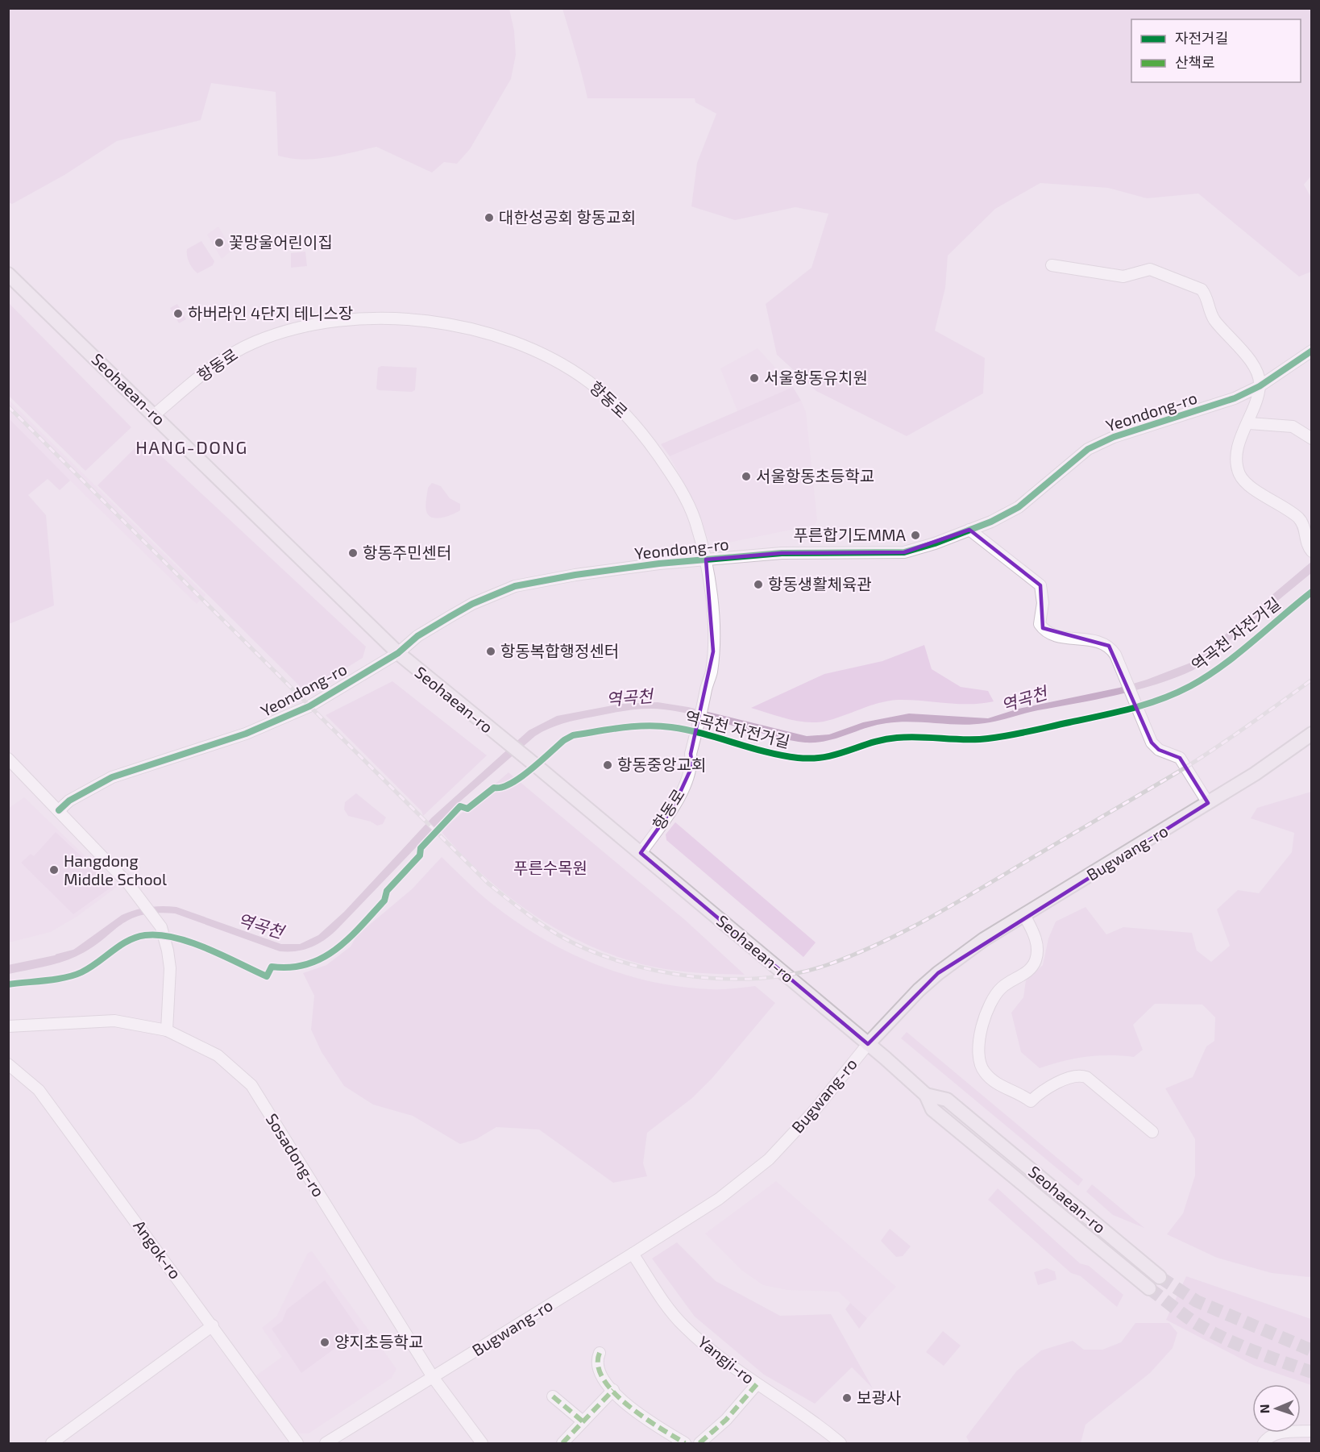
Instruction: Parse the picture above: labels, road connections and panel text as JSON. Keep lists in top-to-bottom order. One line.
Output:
{"streets":{"main road":["Seohaean-ro","Bugwang-ro"],"street":["항동로","Yeondong-ro","Sosadong-ro","Angok-ro","Yangji-ro"],"cycle path":["역곡천 자전거길"]},"crossings":[["항동로","Seohaean-ro"],["항동로","Yeondong-ro"],["Seohaean-ro","Yeondong-ro"],["Seohaean-ro","Bugwang-ro"],["Bugwang-ro","Sosadong-ro"],["Bugwang-ro","Yangji-ro"]],"districts":["HANG-DONG"],"water":["역곡천"],"parks":["푸른수목원"],"places":["대한성공회 항동교회","꽃망울어린이집","하버라인 4단지 테니스장","서울항동유치원","서울항동초등학교","푸른합기도MMA","항동주민센터","항동생활체육관","항동복합행정센터","항동중앙교회","Hangdong Middle School","양지초등학교","보광사"],"legend":["자전거길","산책로"],"north":"left"}
